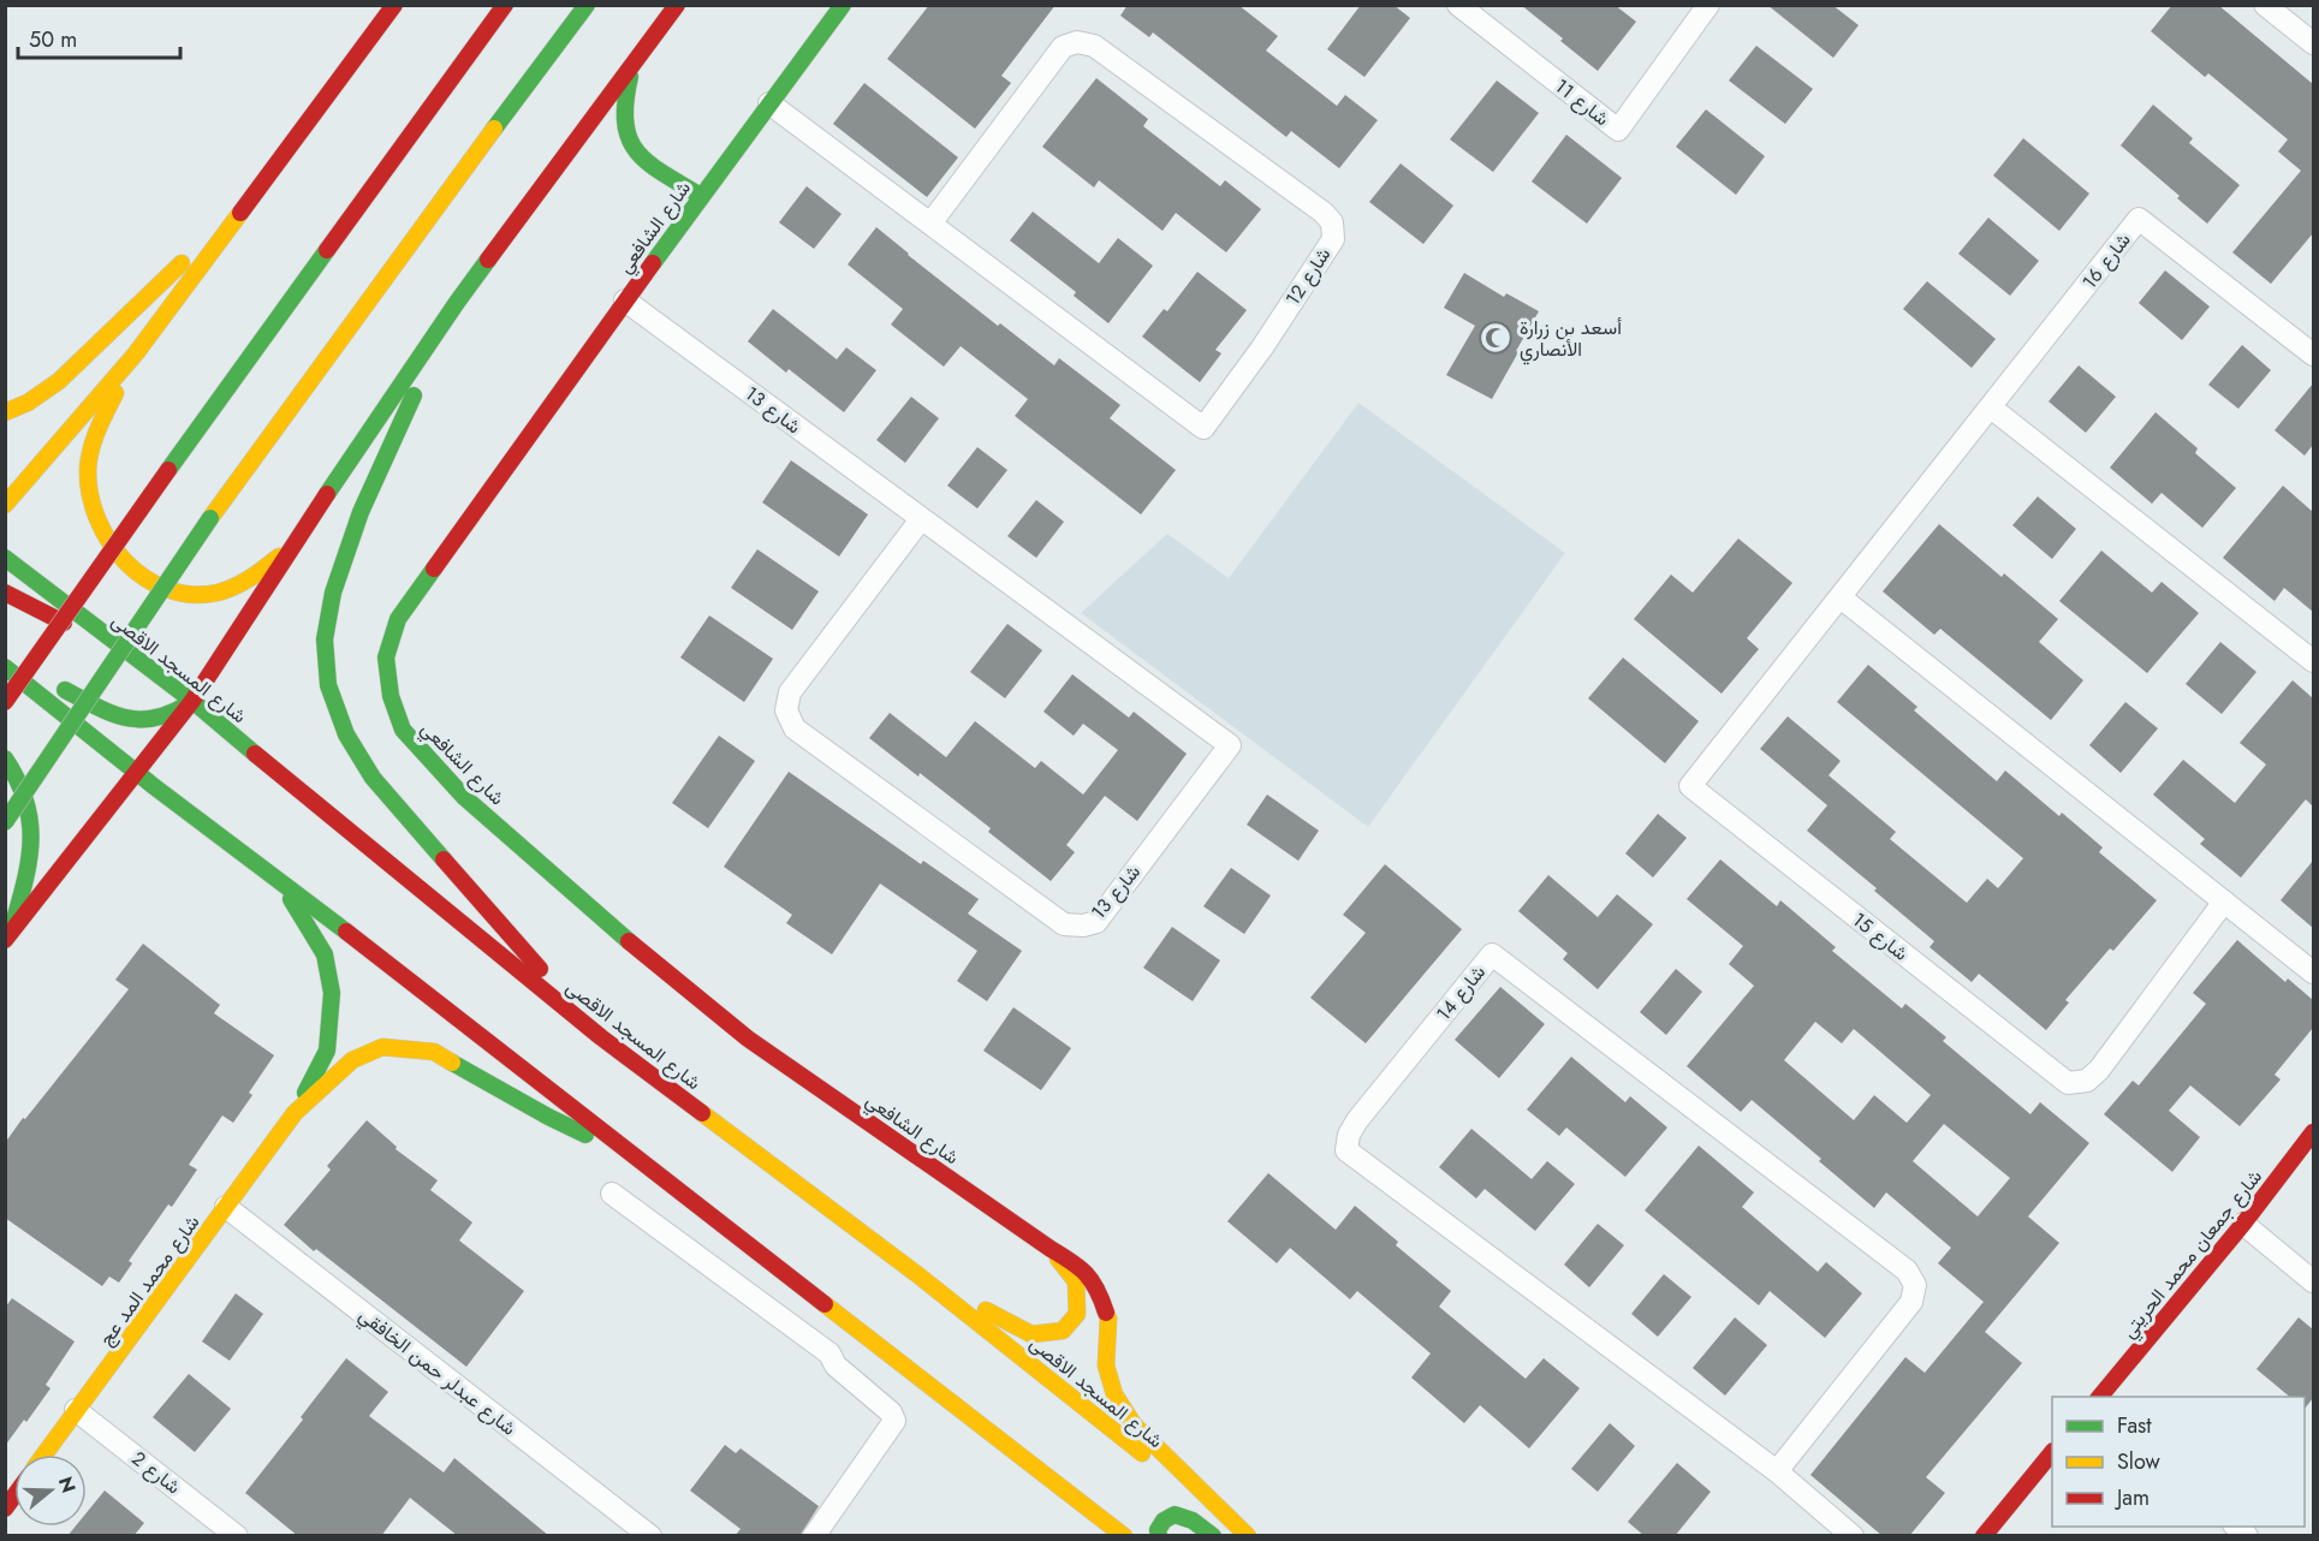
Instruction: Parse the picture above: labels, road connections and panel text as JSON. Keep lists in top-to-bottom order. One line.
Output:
{"streets":{"main road":["شارع الشافعي","شارع المسجد الاقصى","شارع جمعان محمد الحريتي","شارع محمد المد عج"],"street":["شارع 11","شارع 16","شارع 12","شارع 13","شارع 15","شارع 14","شارع عبدلر حمن الخافقي","شارع 2"]},"crossings":[["شارع الشافعي","شارع 12"],["شارع الشافعي","شارع 13"],["شارع الشافعي","شارع المسجد الاقصى"],["شارع 16","شارع 15"],["شارع محمد المد عج","شارع عبدلر حمن الخافقي"],["شارع محمد المد عج","شارع 2"]],"places":{"mosque":["أسعد بن زرارة الأنصاري"]},"legend":["Fast","Slow","Jam"],"scale_bar":"50 m","north":"right"}
